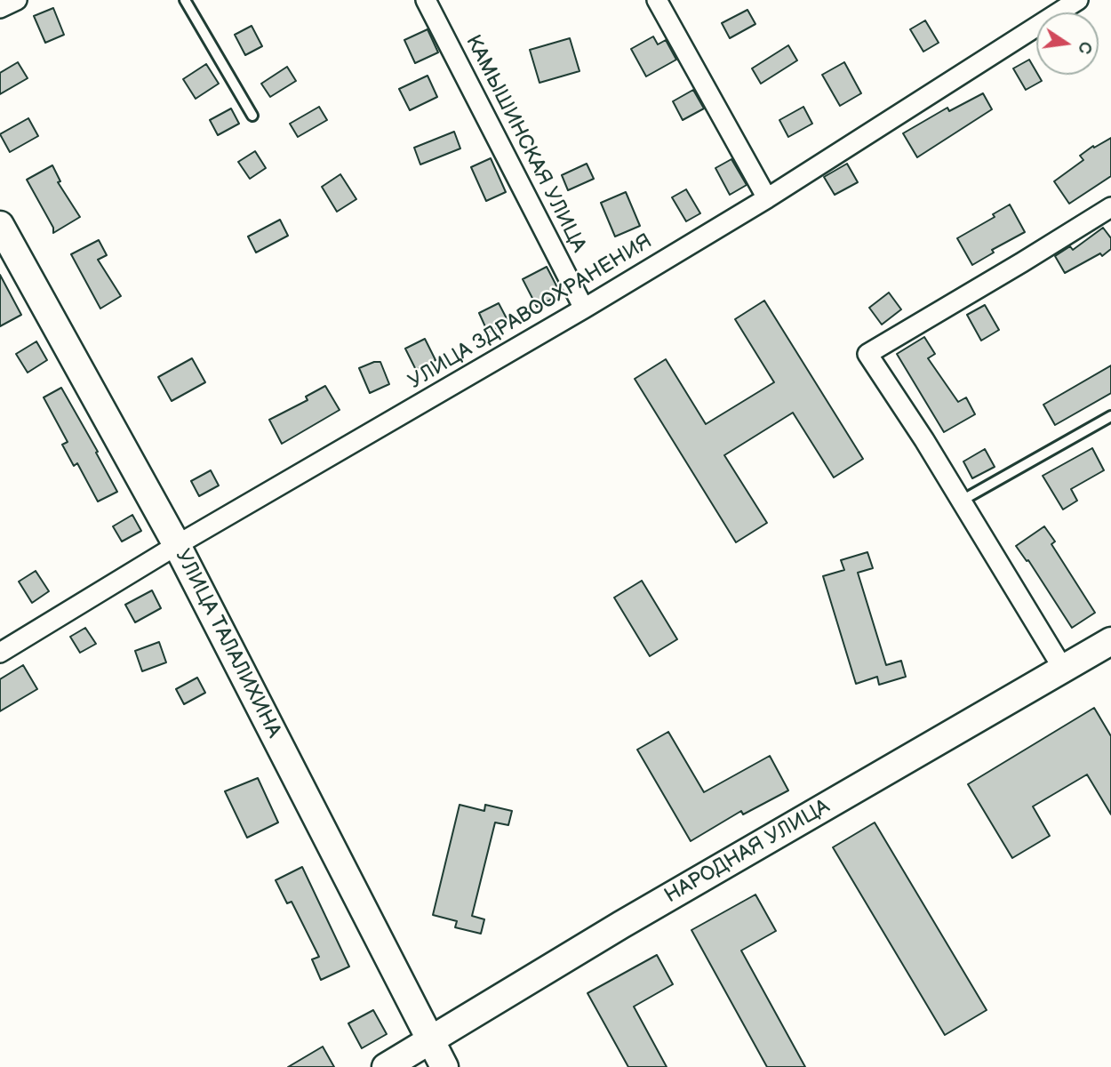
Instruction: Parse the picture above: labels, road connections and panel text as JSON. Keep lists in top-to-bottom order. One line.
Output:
{"streets":{"street":["КАМЫШИНСКАЯ УЛИЦА","УЛИЦА ЗДРАВООХРАНЕНИЯ","УЛИЦА ТАЛАЛИХИНА","НАРОДНАЯ УЛИЦА"]},"crossings":[["КАМЫШИНСКАЯ УЛИЦА","УЛИЦА ЗДРАВООХРАНЕНИЯ"],["УЛИЦА ЗДРАВООХРАНЕНИЯ","УЛИЦА ТАЛАЛИХИНА"],["УЛИЦА ТАЛАЛИХИНА","НАРОДНАЯ УЛИЦА"]],"north":"right"}
